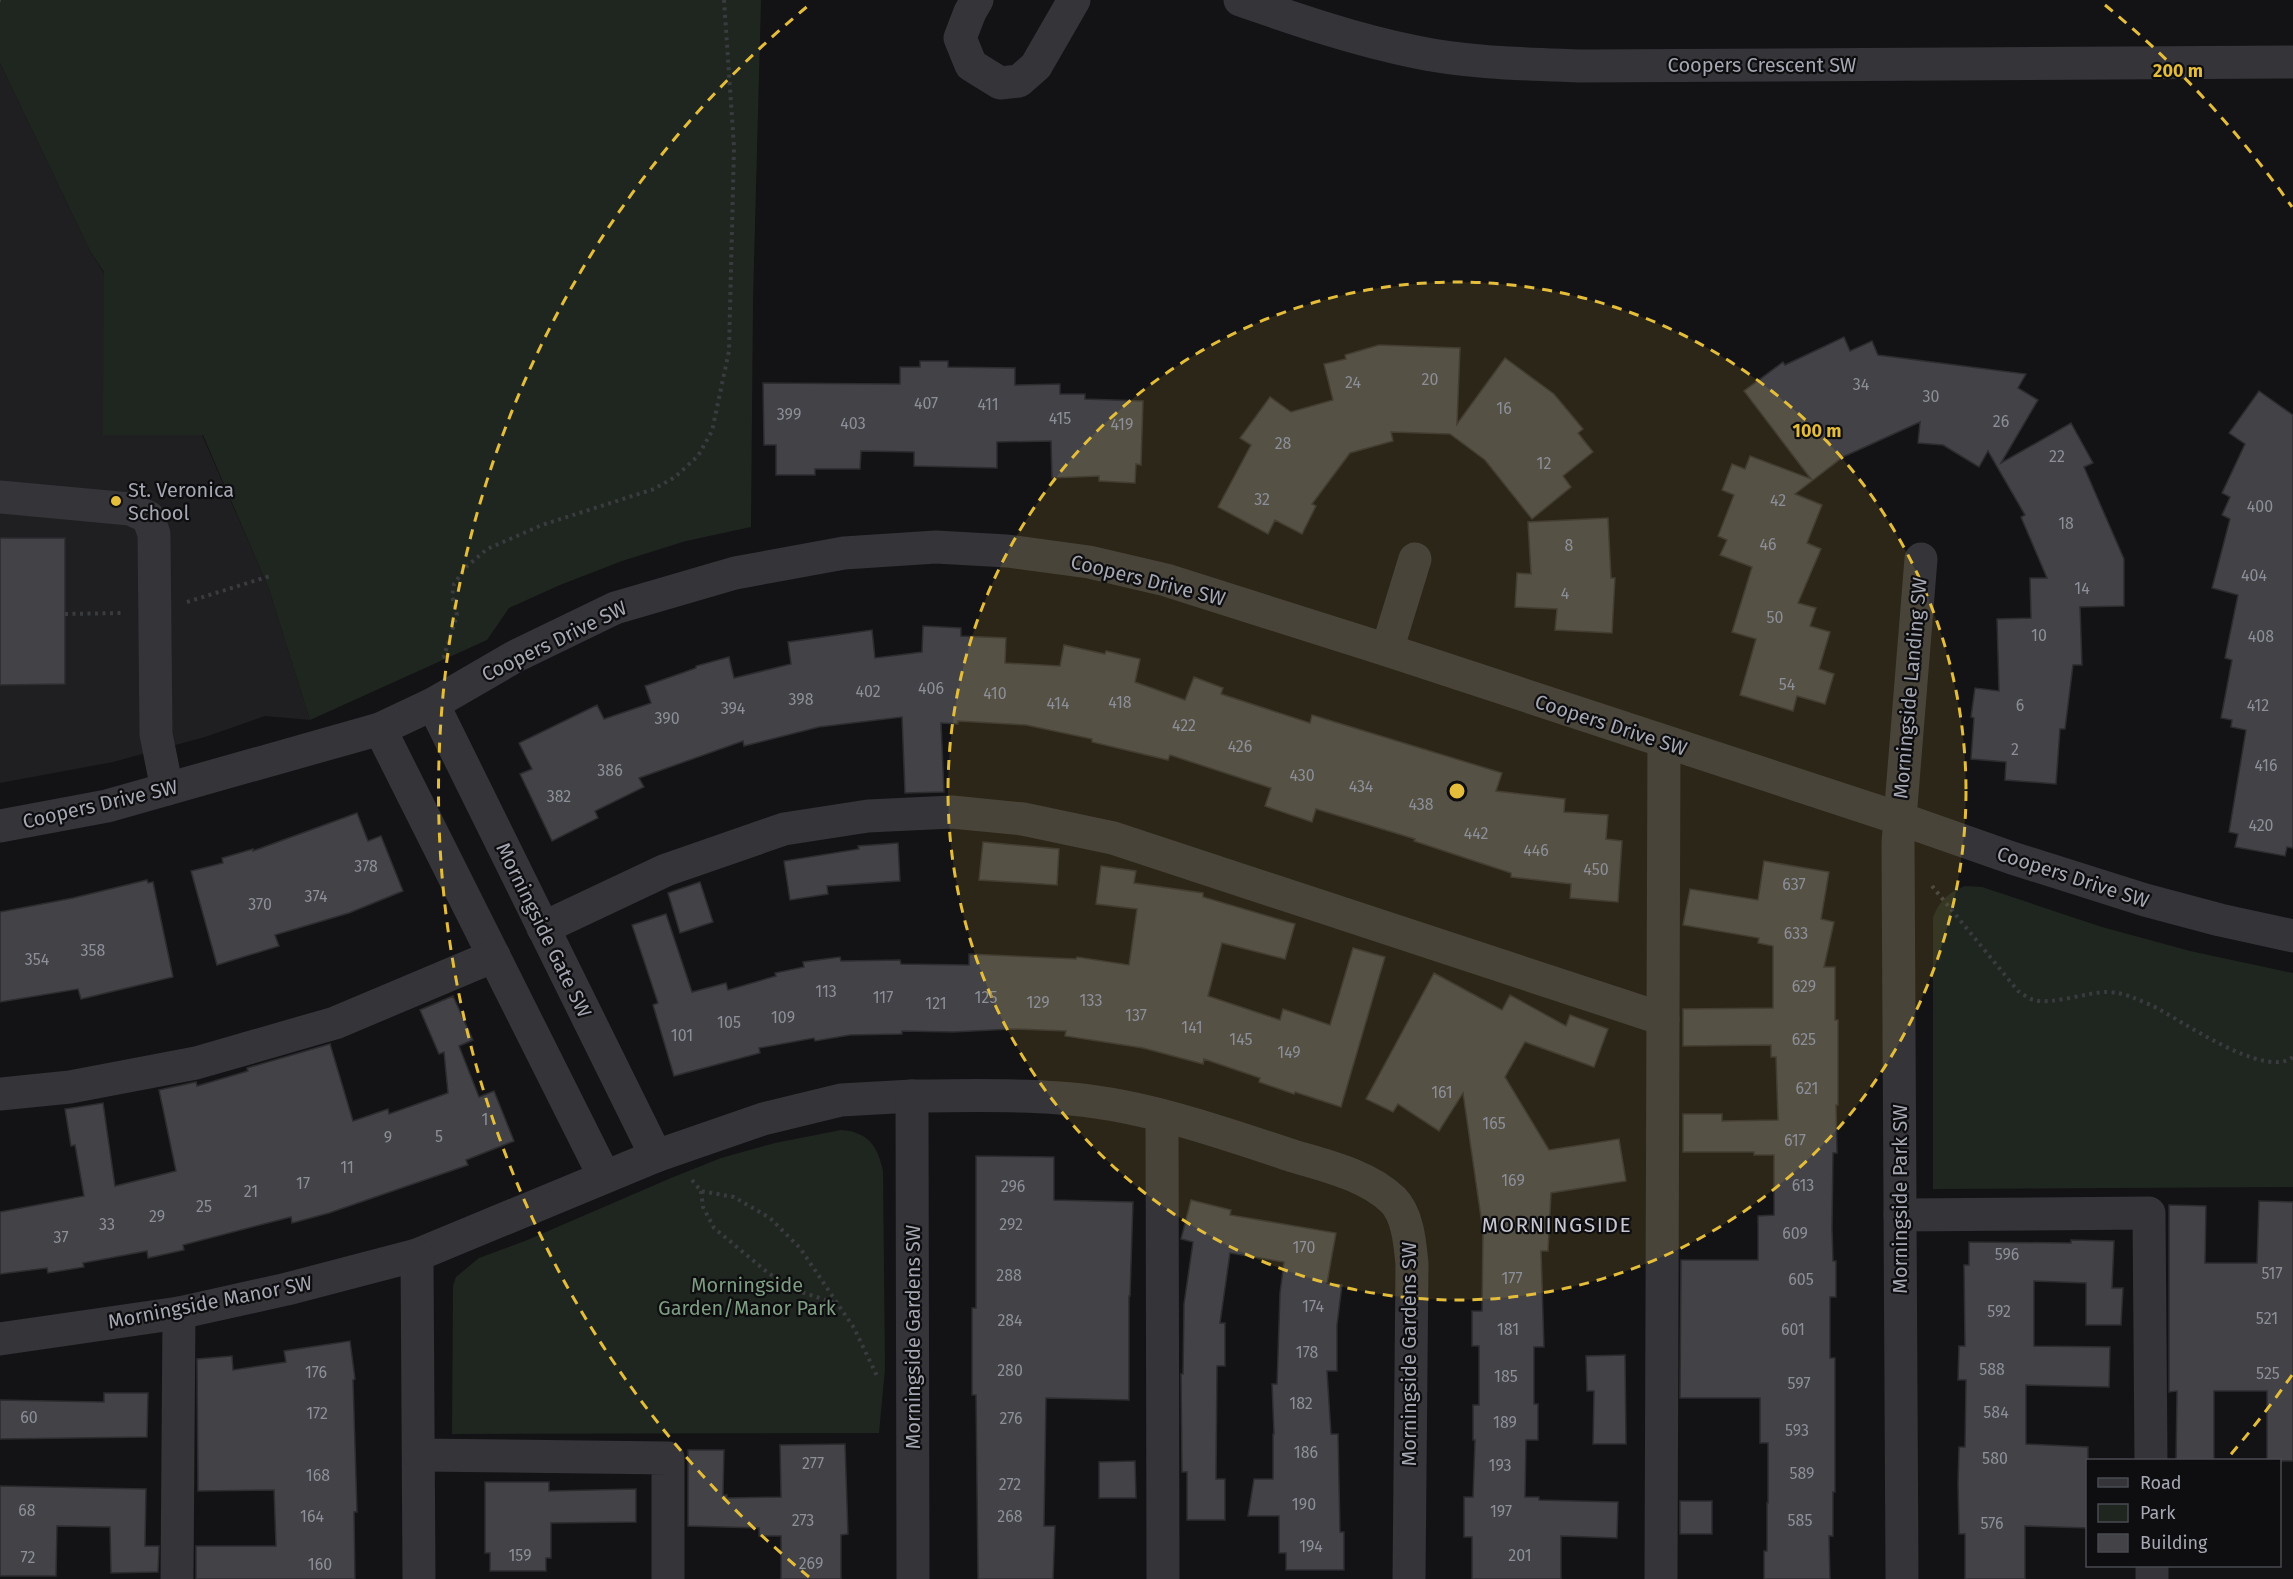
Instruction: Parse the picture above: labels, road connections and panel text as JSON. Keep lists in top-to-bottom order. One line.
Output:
{"streets":{"street":["Coopers Crescent SW","Coopers Drive SW","Morningside Landing SW","Morningside Gate SW","Morningside Park SW","Morningside Manor SW","Morningside Gardens SW"]},"crossings":[["Coopers Drive SW","Morningside Landing SW"],["Coopers Drive SW","Morningside Gate SW"],["Coopers Drive SW","Morningside Park SW"],["Morningside Landing SW","Morningside Park SW"],["Morningside Gate SW","Morningside Manor SW"],["Morningside Gate SW","Morningside Gardens SW"],["Morningside Manor SW","Morningside Gardens SW"]],"districts":["MORNINGSIDE"],"parks":["Morningside Garden/Manor Park"],"places":["St. Veronica School"],"house_numbers":["20","24","34","30","407","411","16","399","415","26","403","419","28","22","12","32","42","400","18","46","8","404","14","4","50","10","408","54","406","402","410","398","418","414","6","412","394","390","422","426","2","416","386","430","434","382","438","420","442","446","378","450","637","374","370","633","358","354","629","113","117","125","133","129","121","137","109","105","141","101","145","625","149","621","161","1","165","5","9","617","11","169","17","613","296","21","25","29","33","292","609","37","170","596","517","288","177","605","174","592","521","284","181","601","178","588","280","176","525","185","597","182","584","172","60","276","189","593","186","580","277","193","589","168","272","190","68","197","164","268","273","585","576","194","159","201","72","269","160"],"legend":["Road","Park","Building"],"rings":["200 m","100 m"]}
